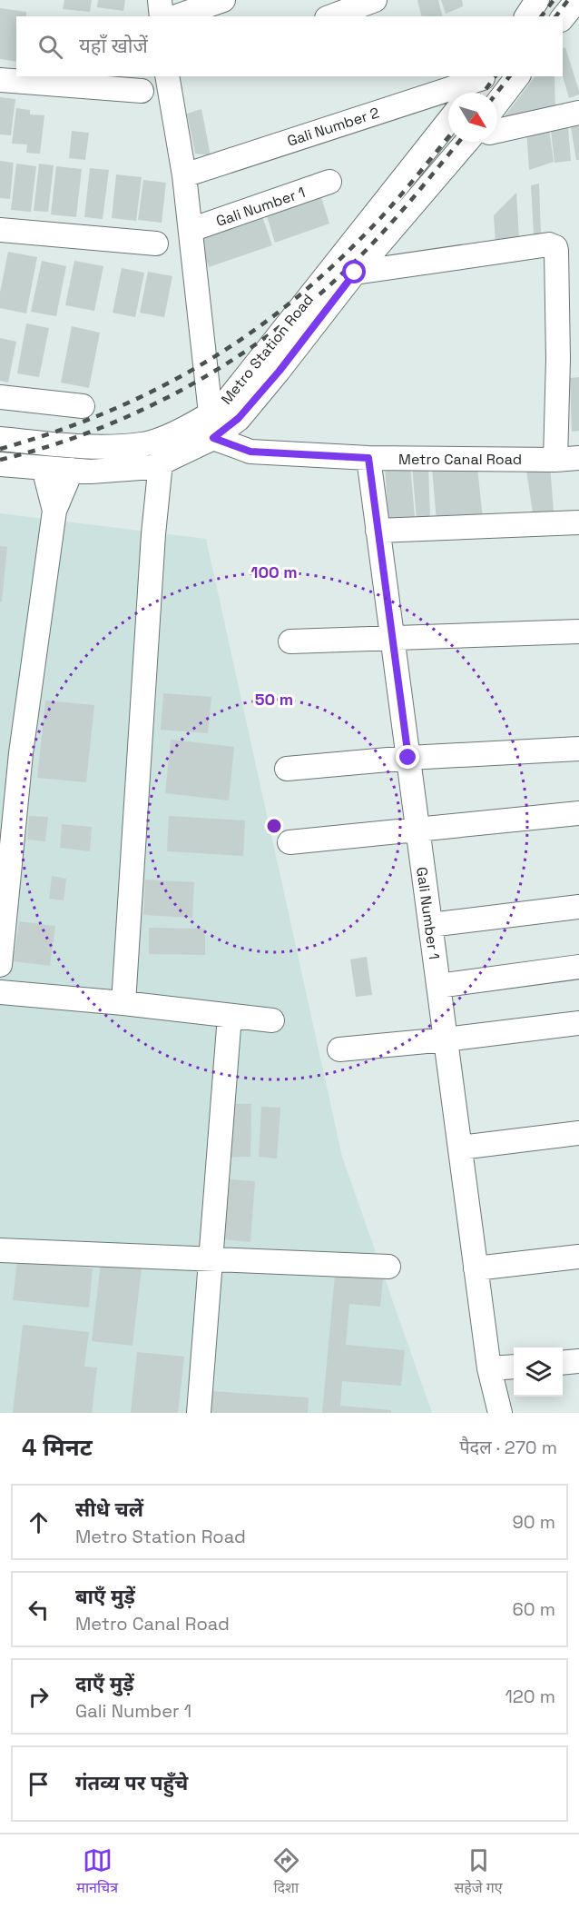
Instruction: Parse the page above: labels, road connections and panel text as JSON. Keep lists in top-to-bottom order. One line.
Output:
{"streets":{"street":["Gali Number 2","Gali Number 1","Metro Station Road","Metro Canal Road"]},"crossings":[["Gali Number 1","Metro Canal Road"],["Metro Station Road","Metro Canal Road"]],"north":"bottom right","page":{"search":"यहाँ खोजें","heading":["4 मिनट","पैदल · 270 m"],"list":[["सीधे चलें","Metro Station Road","90 m"],["बाएँ मुड़ें","Metro Canal Road","60 m"],["दाएँ मुड़ें","Gali Number 1","120 m"],"गंतव्य पर पहुँचे"],"nav":["मानचित्र","दिशा","सहेजे गए"]},"rings":["100 m","50 m"]}
